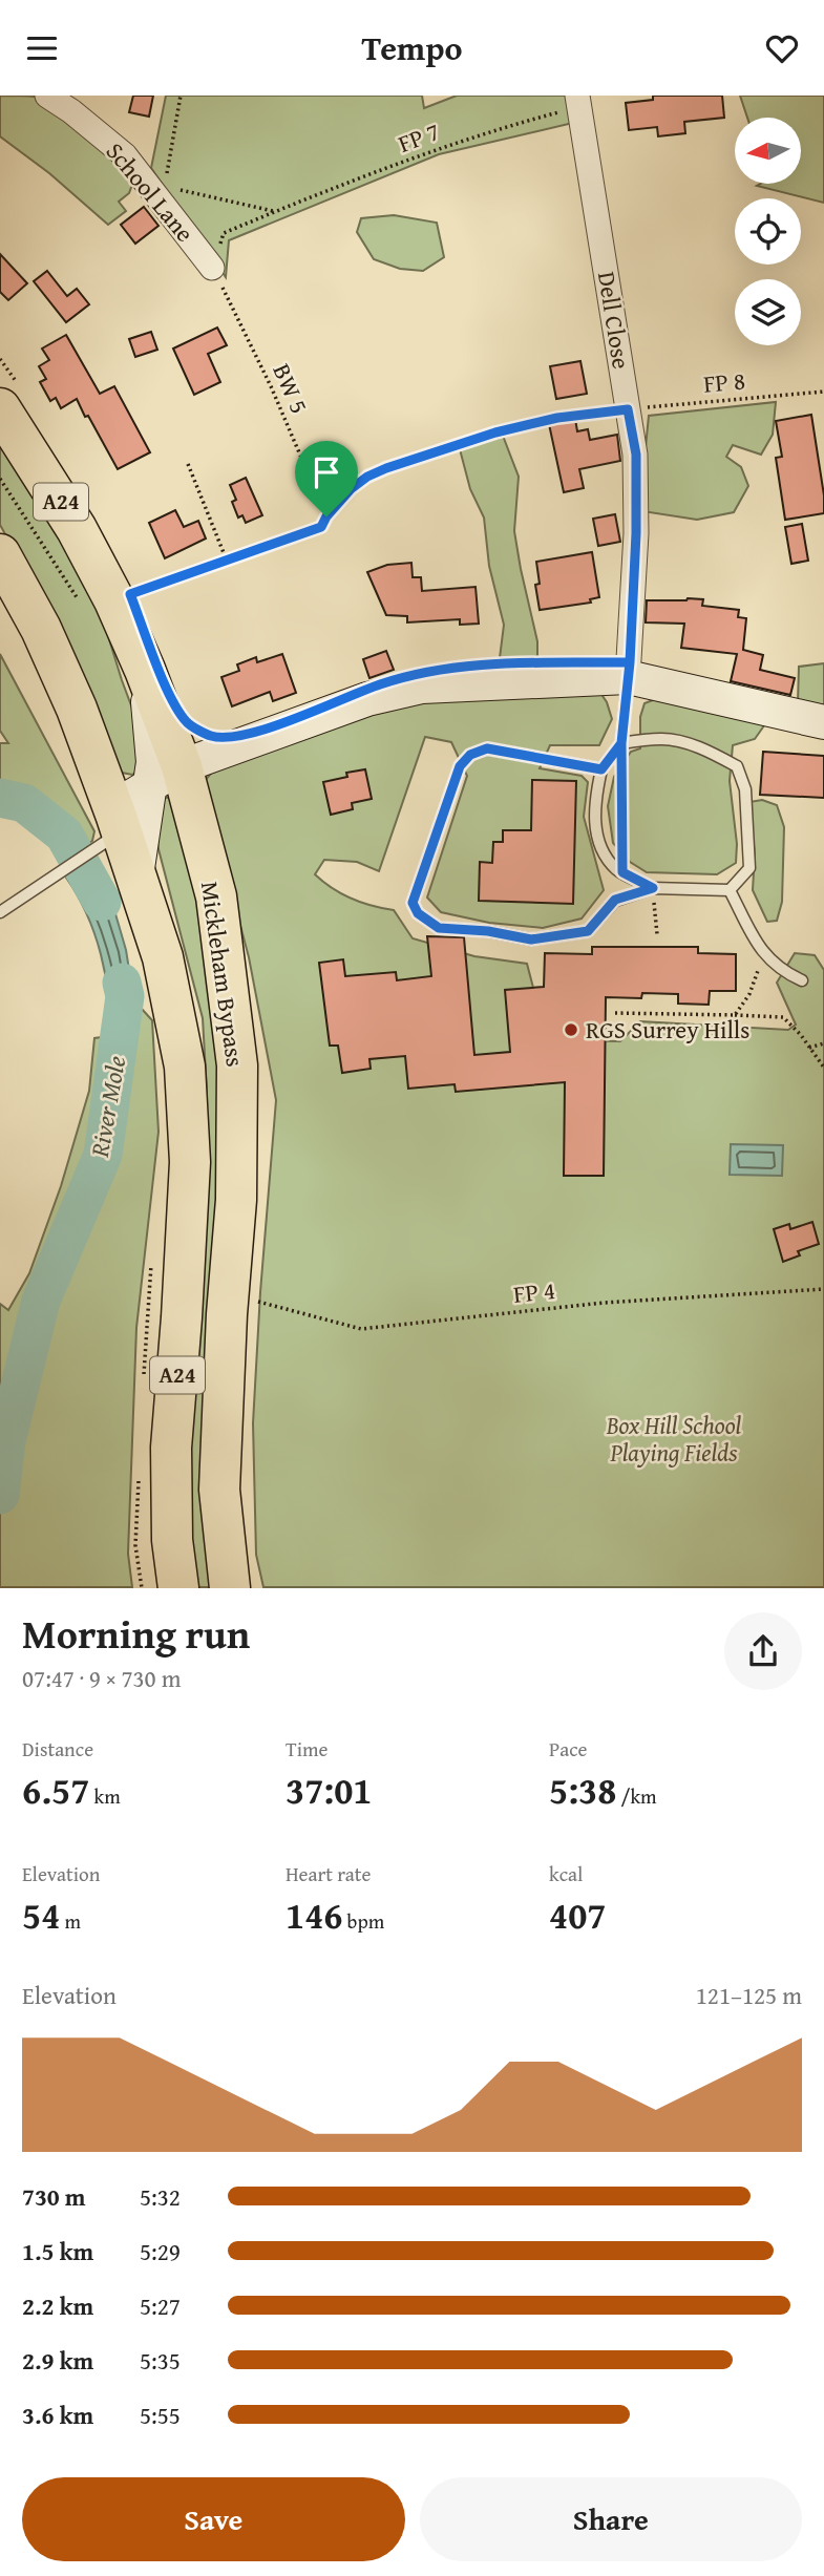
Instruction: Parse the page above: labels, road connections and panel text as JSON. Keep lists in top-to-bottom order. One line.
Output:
{"streets":{"highway":["A24","Mickleham Bypass"],"street":["School Lane","Dell Close"],"path":["FP 7","FP 8","BW 5","FP 4"]},"crossings":[["FP 7","School Lane"],["FP 7","Dell Close"],["FP 7","BW 5"],["School Lane","BW 5"],["Dell Close","FP 8"],["FP 8","BW 5"]],"water":["River Mole"],"parks":["Box Hill School Playing Fields"],"places":["RGS Surrey Hills"],"north":"left","page":{"header":"Tempo","heading":["Morning run","07:47 · 9 × 730 m"],"stats":[["Distance","6.57 km"],["Time","37:01"],["Pace","5:38 /km"],["Elevation","54 m"],["Heart rate","146 bpm"],["kcal","407"]],"chart":["Elevation","121–125 m"],"list":[{"name":"730 m","note":"5:32"},{"name":"1.5 km","note":"5:29"},{"name":"2.2 km","note":"5:27"},{"name":"2.9 km","note":"5:35"},{"name":"3.6 km","note":"5:55"}],"buttons":["Save","Share"]}}
